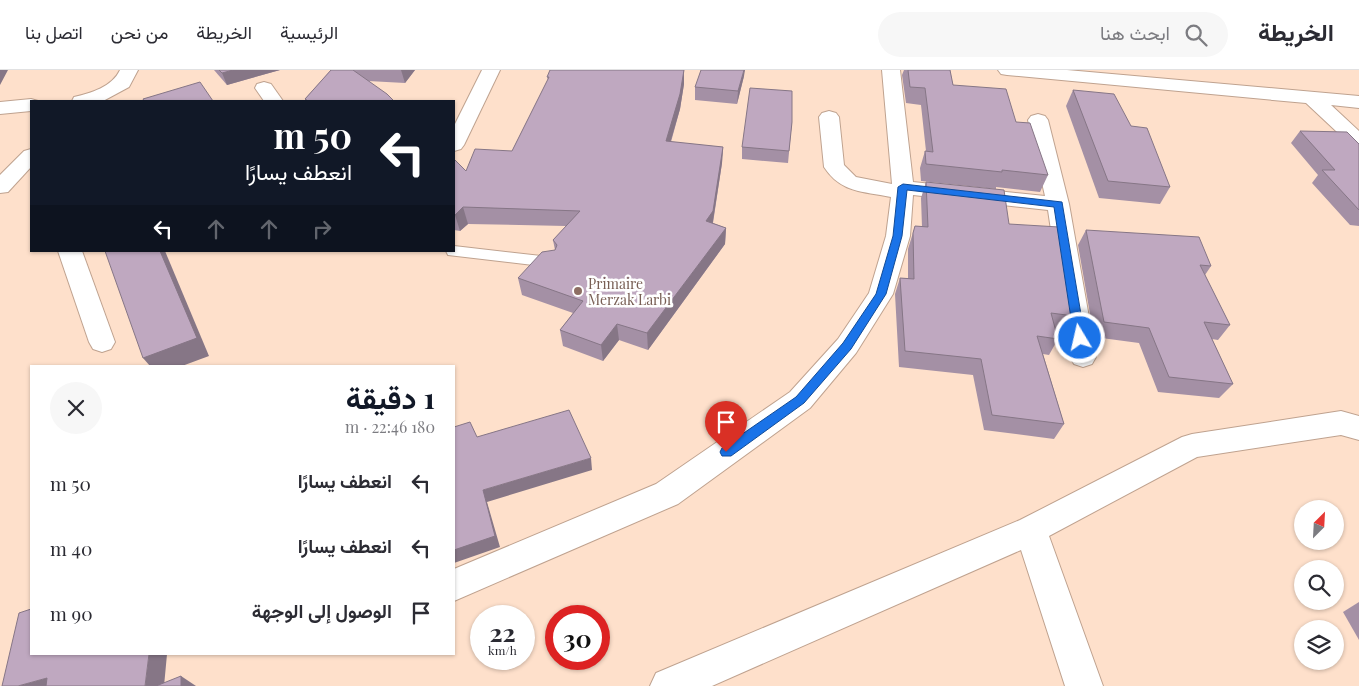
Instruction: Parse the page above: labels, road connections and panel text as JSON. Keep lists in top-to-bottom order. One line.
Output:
{"places":["Primaire Merzak Larbi"],"north":"top right","page":{"header":"الخريطة","search":"ابحث هنا","nav":["الرئيسية","الخريطة","من نحن","اتصل بنا"],"turn":["50 m","انعطف يسارًا"],"heading":["1 دقيقة","180 m · 22:46"],"list":[{"name":"انعطف يسارًا","value":"50 m"},{"name":"انعطف يسارًا","value":"40 m"},{"name":"الوصول إلى الوجهة","value":"90 m"}],"speed":"22 km/h","limit":"30"}}
